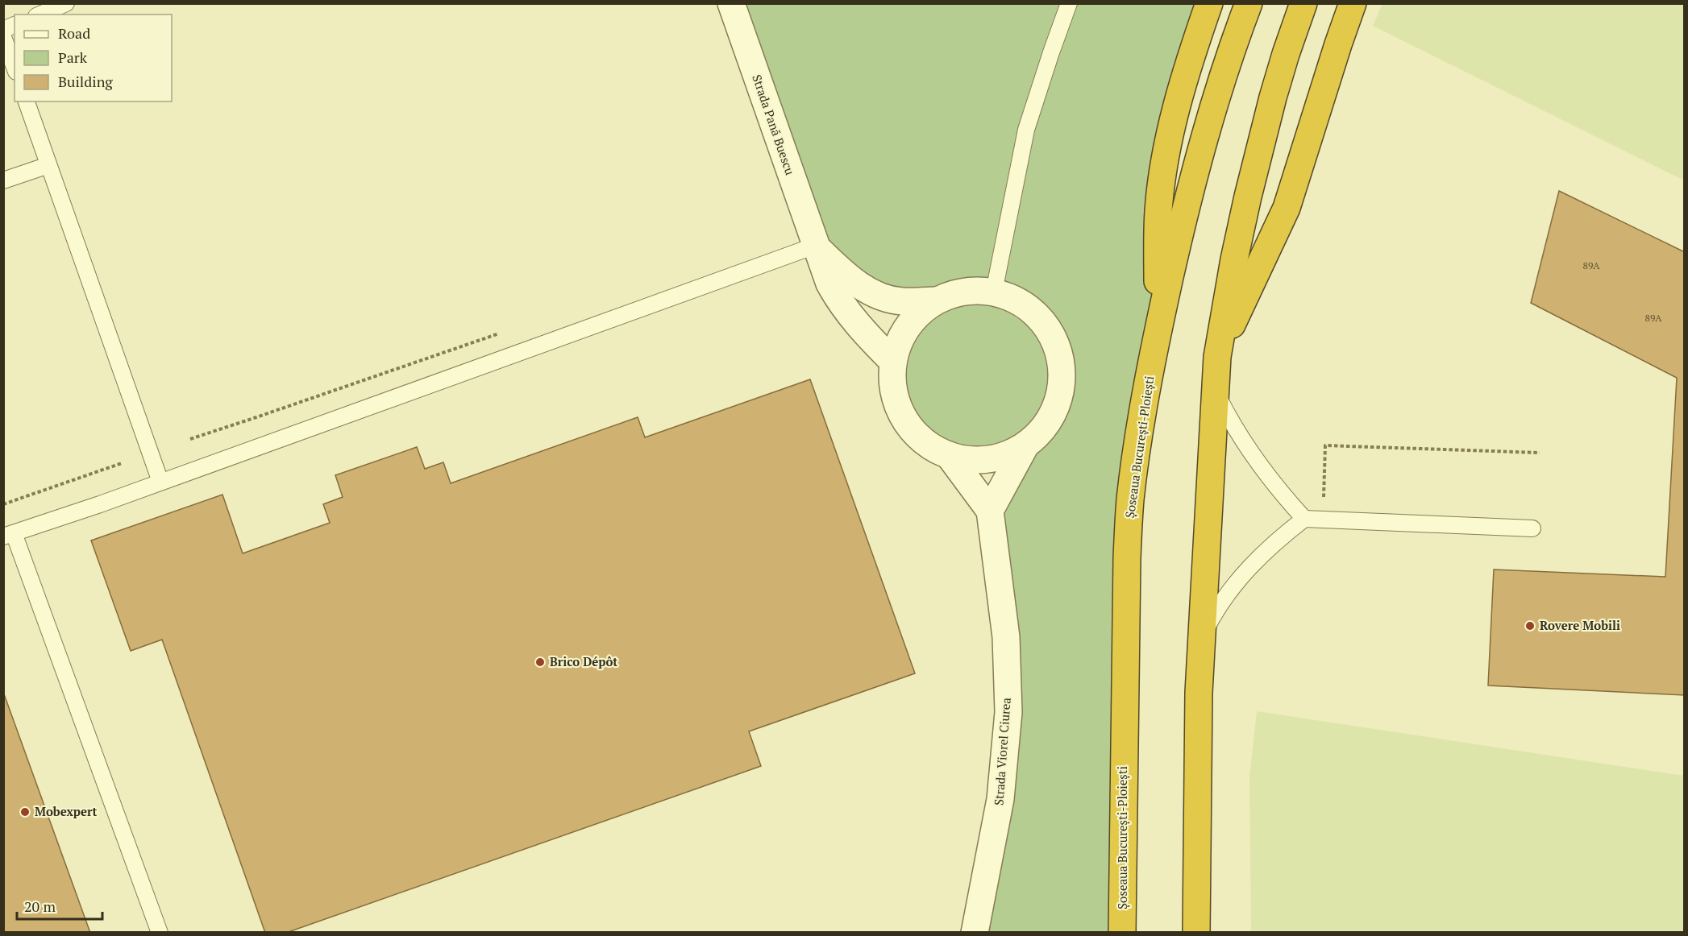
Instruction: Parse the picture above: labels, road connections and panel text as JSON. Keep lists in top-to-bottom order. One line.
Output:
{"streets":{"highway":["Șoseaua București-Ploiești"],"street":["Strada Pană Buescu","Strada Viorel Ciurea"]},"crossings":[["Strada Pană Buescu","Strada Viorel Ciurea"]],"places":["Rovere Mobili","Brico Dépôt","Mobexpert"],"house_numbers":["89A","89A"],"legend":["Road","Park","Building"],"scale_bar":"20 m"}
